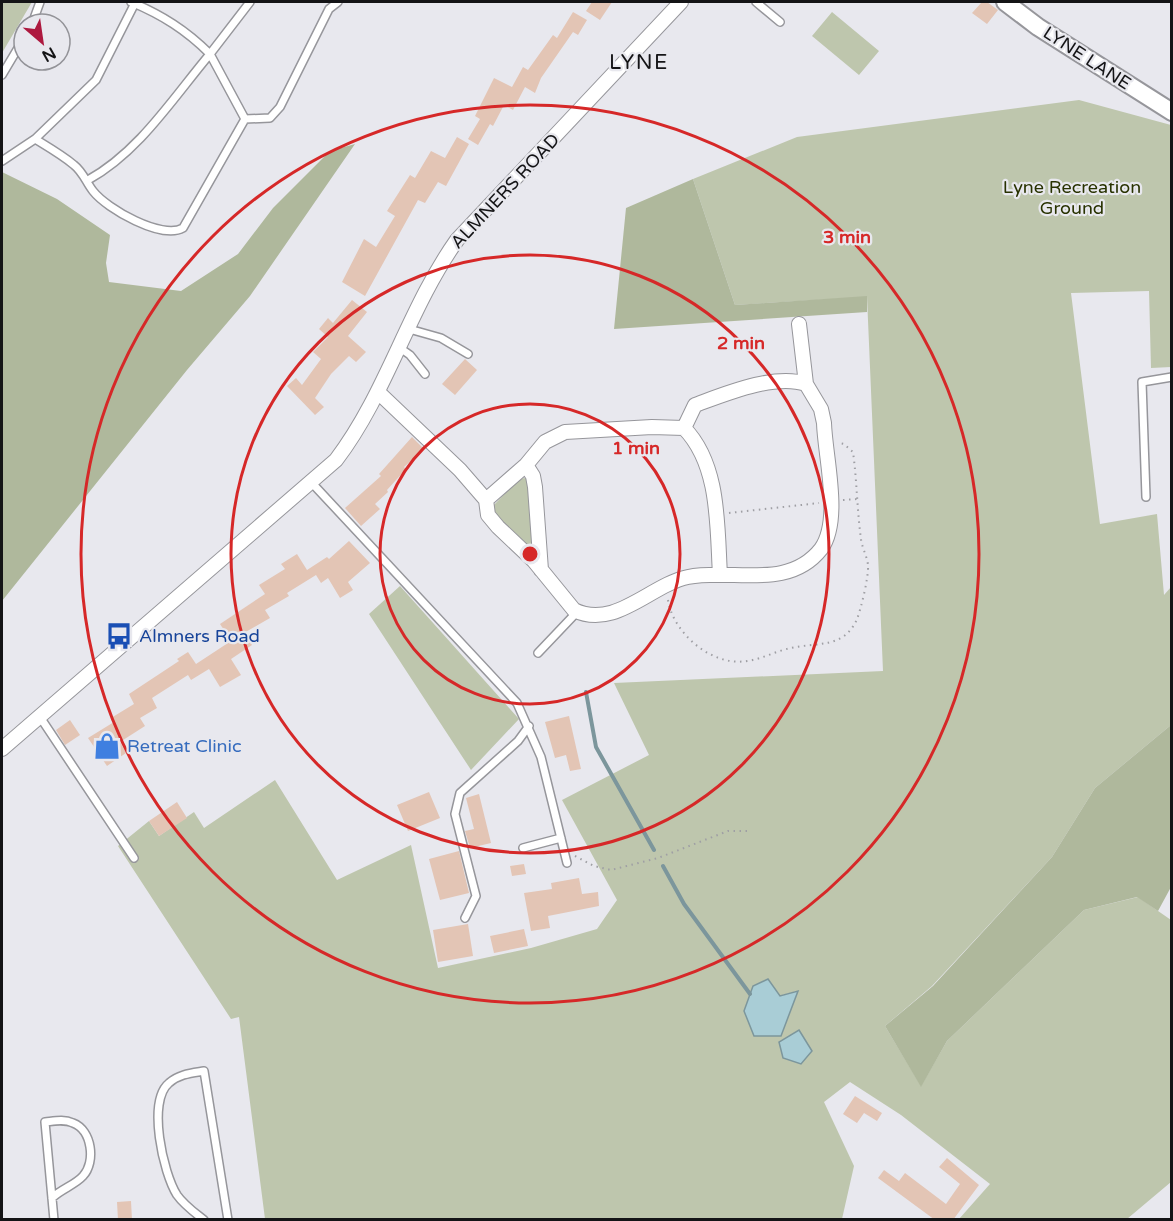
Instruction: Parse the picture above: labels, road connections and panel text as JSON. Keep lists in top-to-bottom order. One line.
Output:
{"streets":{"street":["LYNE LANE","ALMNERS ROAD"]},"districts":["LYNE"],"parks":["Lyne Recreation Ground"],"places":{"bus stop":["Almners Road"],"shop":["Retreat Clinic"]},"north":"bottom right","rings":["3 min","2 min","1 min"]}
